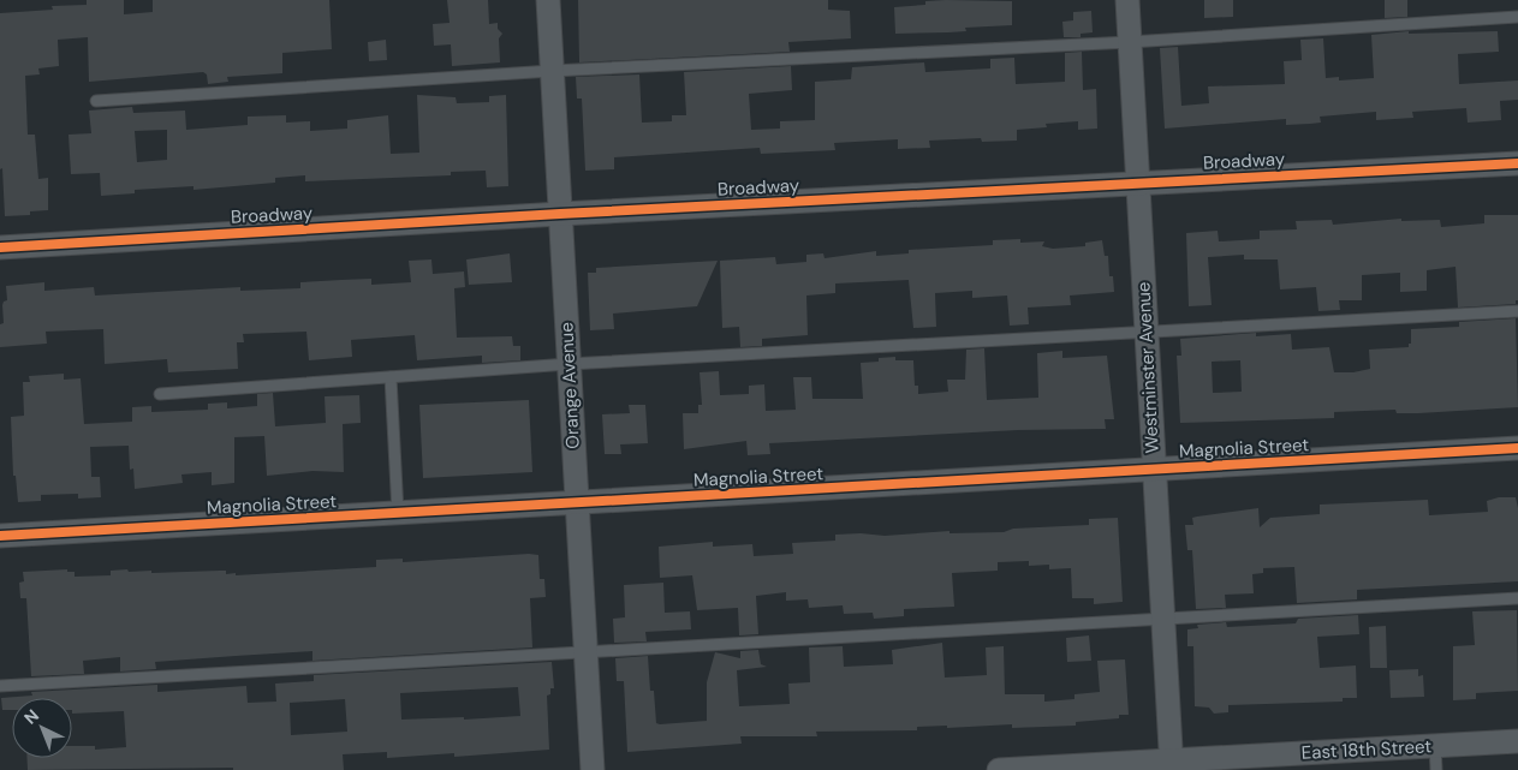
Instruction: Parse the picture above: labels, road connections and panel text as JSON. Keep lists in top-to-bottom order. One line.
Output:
{"streets":{"street":["Broadway","Westminster Avenue","Orange Avenue","Magnolia Street","East 18th Street"]},"crossings":[["Broadway","Westminster Avenue"],["Broadway","Orange Avenue"],["Westminster Avenue","Magnolia Street"],["Westminster Avenue","East 18th Street"],["Orange Avenue","Magnolia Street"]],"north":"top left"}
